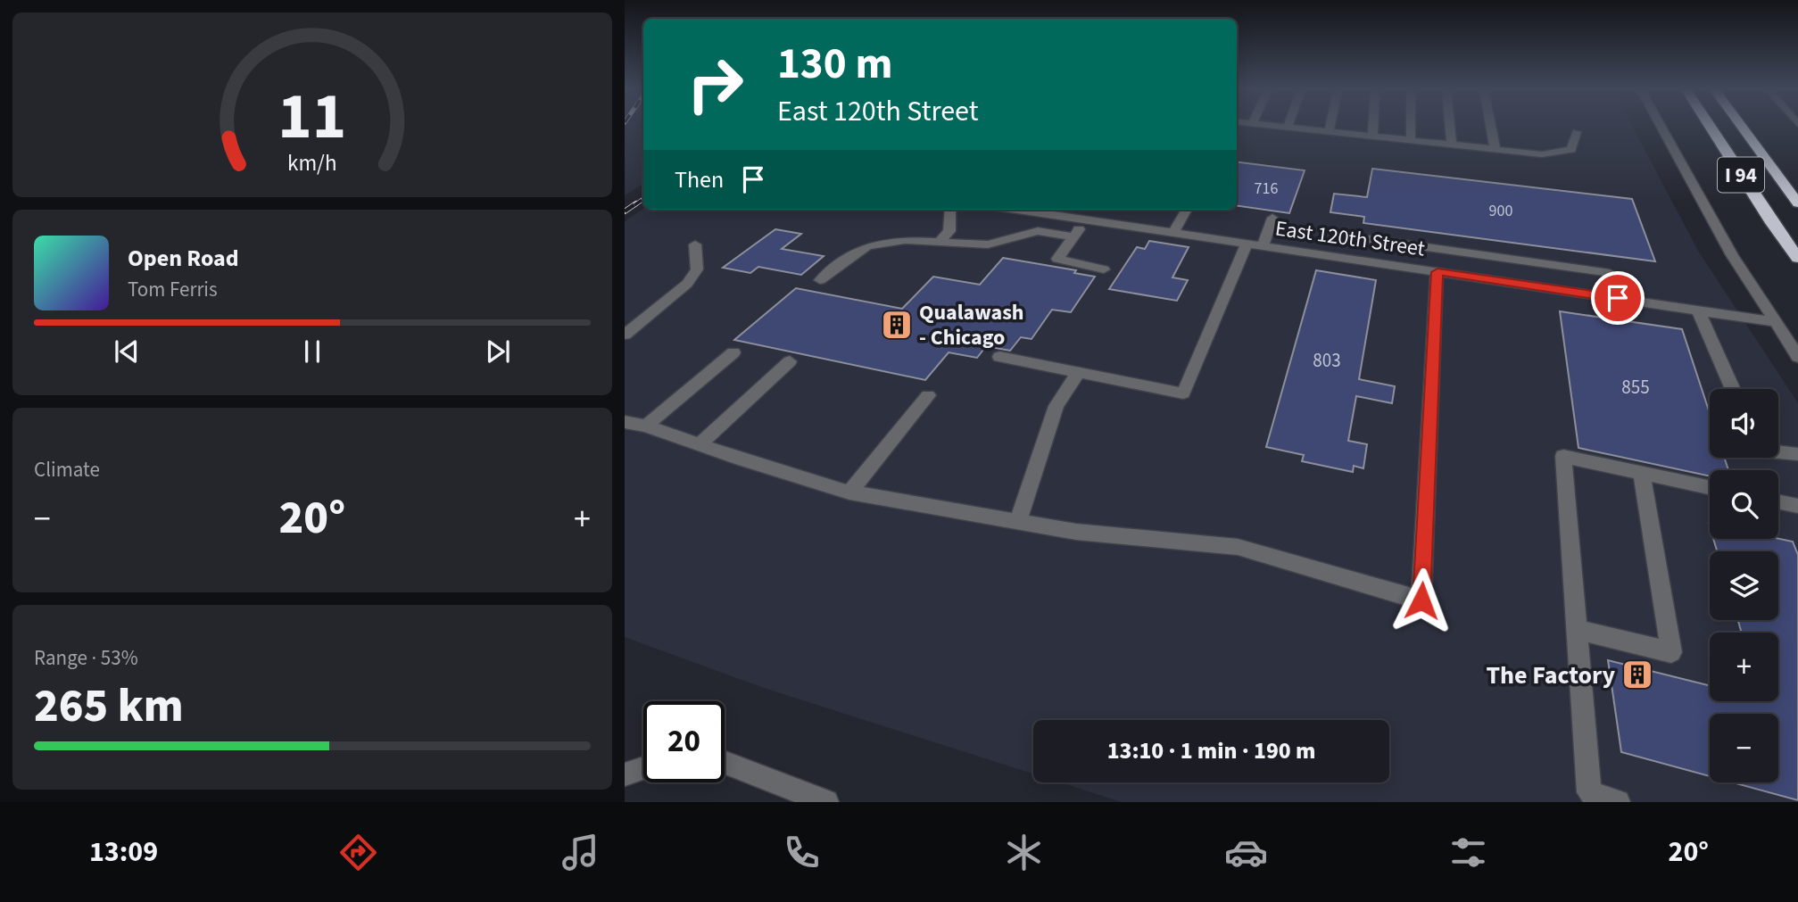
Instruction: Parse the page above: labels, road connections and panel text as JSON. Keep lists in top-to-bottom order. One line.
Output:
{"streets":{"highway":["I 94"],"street":["East 120th Street"]},"places":{"building":["Qualawash - Chicago","The Factory"]},"house_numbers":["716","900","803","855"],"page":{"turn":["130 m","East 120th Street"],"then":"Then","song":["Open Road","Tom Ferris"],"map_buttons":["+","−"],"tile":["Climate",["Range · 53%","265 km"]],"heat":["−","20°","+"],"limit":"20","trip":"13:10 · 1 min · 190 m","tabs":["13:09","20°"],"gauge":["11","km/h"]}}
